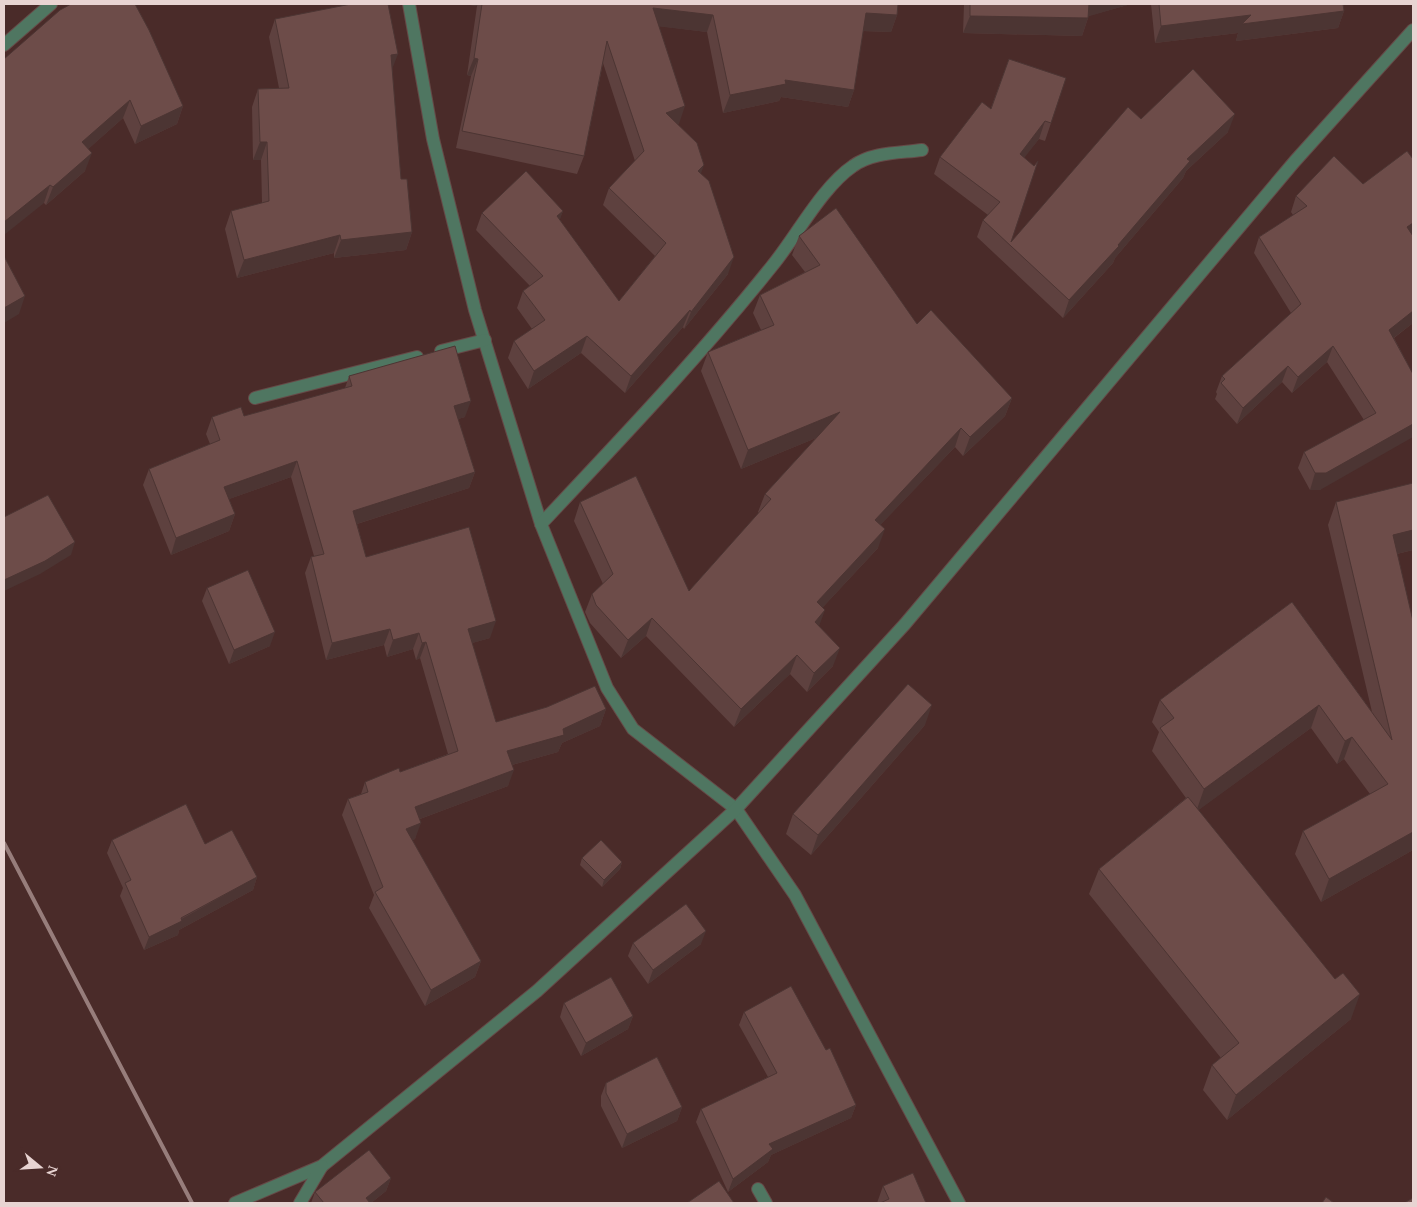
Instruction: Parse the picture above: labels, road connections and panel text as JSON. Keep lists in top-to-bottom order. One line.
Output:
{"north":"right"}
